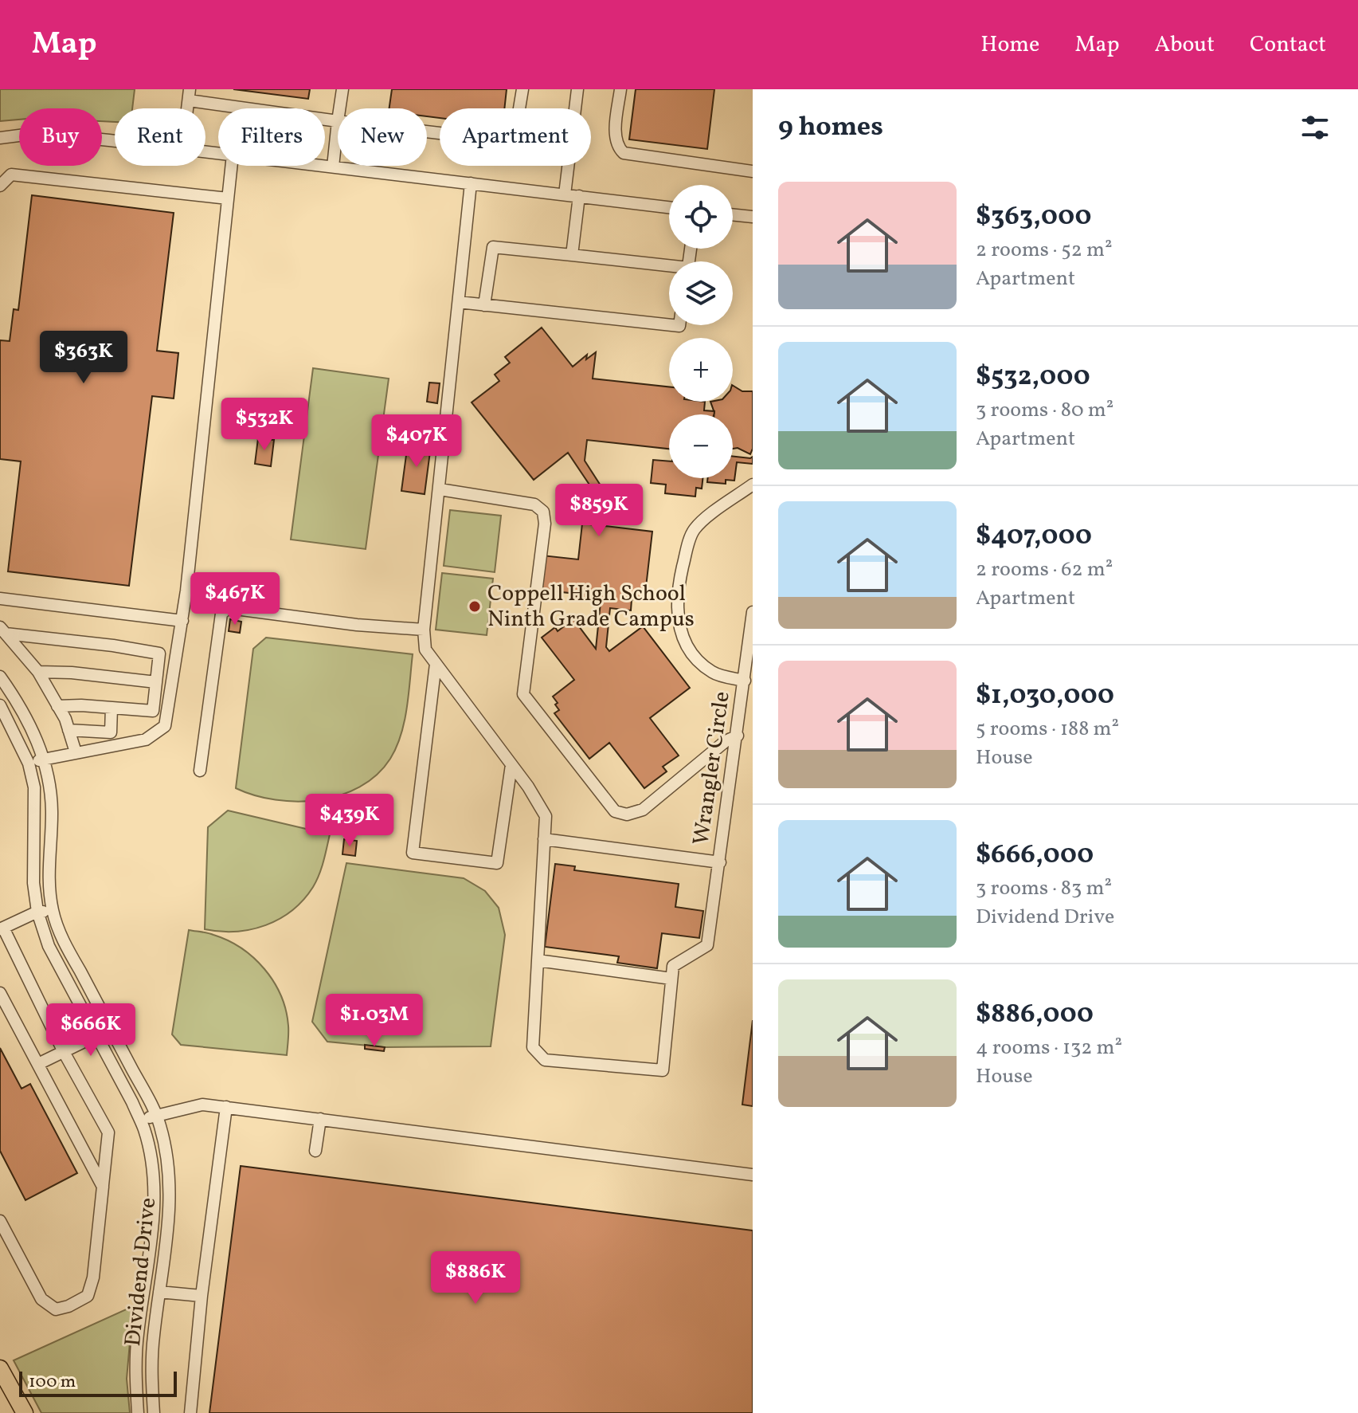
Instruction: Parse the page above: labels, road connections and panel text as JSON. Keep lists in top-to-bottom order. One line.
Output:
{"streets":{"street":["Wrangler Circle","Dividend Drive"]},"places":["Coppell High School Ninth Grade Campus"],"scale_bar":"100 m","page":{"header":"Map","nav":["Home","Map","About","Contact"],"heading":"9 homes","chip":["Buy","Rent","Filters","New","Apartment"],"list":[{"name":"$363,000","note":"2 rooms · 52 m² · Apartment"},{"name":"$532,000","note":"3 rooms · 80 m² · Apartment"},{"name":"$407,000","note":"2 rooms · 62 m² · Apartment"},{"name":"$1,030,000","note":"5 rooms · 188 m² · House"},{"name":"$666,000","note":"3 rooms · 83 m² · Dividend Drive"},{"name":"$886,000","note":"4 rooms · 132 m² · House"}],"map_buttons":["+","−"],"price":["$363K","$532K","$407K","$859K","$467K","$439K","$1.03M","$666K","$886K"],"scale":"100 m"}}
